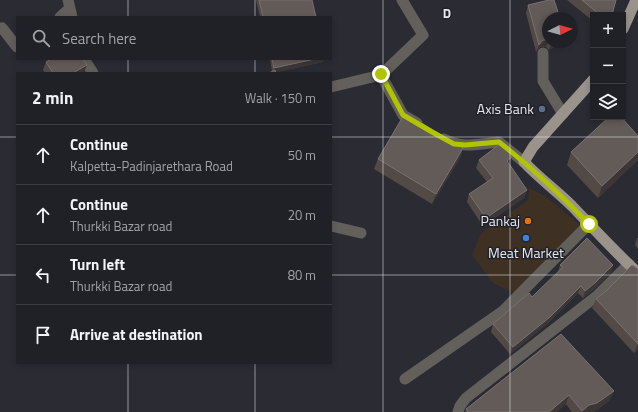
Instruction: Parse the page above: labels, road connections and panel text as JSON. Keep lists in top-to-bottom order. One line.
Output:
{"places":["Axis Bank","Pankaj","Meat Market"],"north":"right","page":{"map_buttons":["+","−"],"search":"Search here","heading":["2 min","Walk · 150 m"],"list":[["Continue","Kalpetta-Padinjarethara Road","50 m"],["Continue","Thurkki Bazar road","20 m"],["Turn left","Thurkki Bazar road","80 m"],"Arrive at destination"]},"grid":{"columns":["D"]}}
